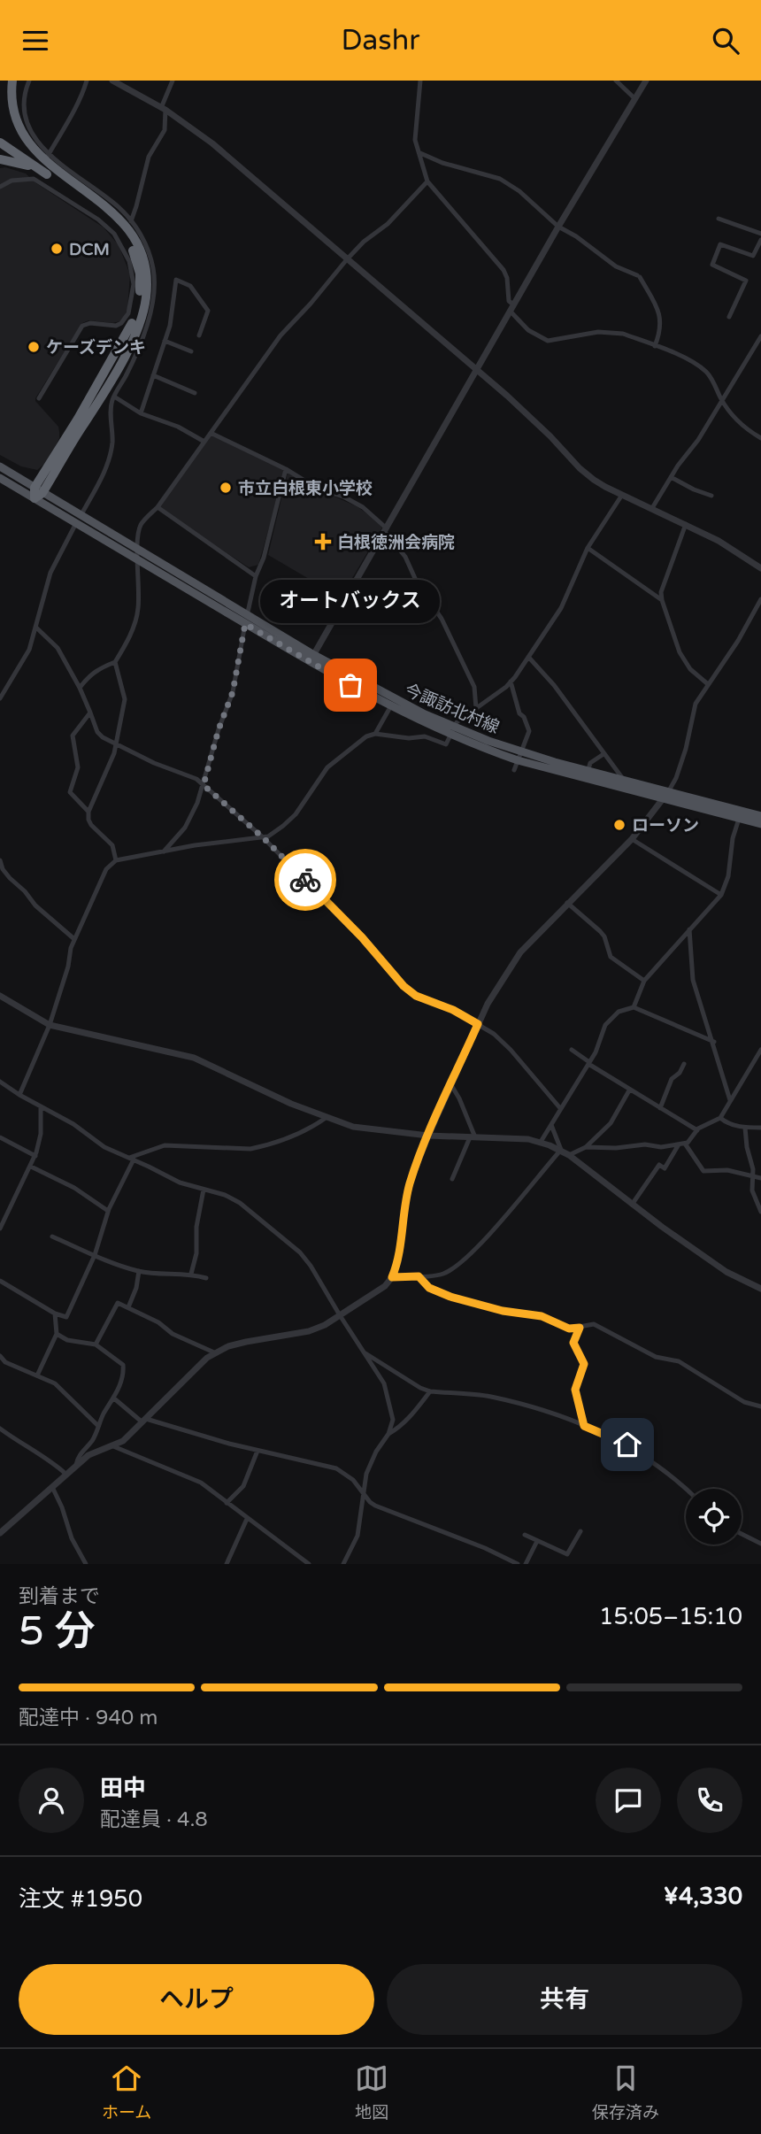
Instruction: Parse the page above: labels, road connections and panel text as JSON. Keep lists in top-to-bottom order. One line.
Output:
{"streets":{"main road":["今諏訪北村線"]},"places":{"other":["DCM","ケーズデンキ","市立白根東小学校","オートバックス","ローソン"],"health":["白根徳洲会病院"]},"page":{"header":"Dashr","bubble":"オートバックス","heading":["5 分","到着まで","15:05–15:10"],"panel":["田中","配達員 · 4.8","注文 #1950","¥4,330"],"bar":"配達中 · 940 m","buttons":["ヘルプ","共有"],"tabs":["ホーム","地図","保存済み"]}}
